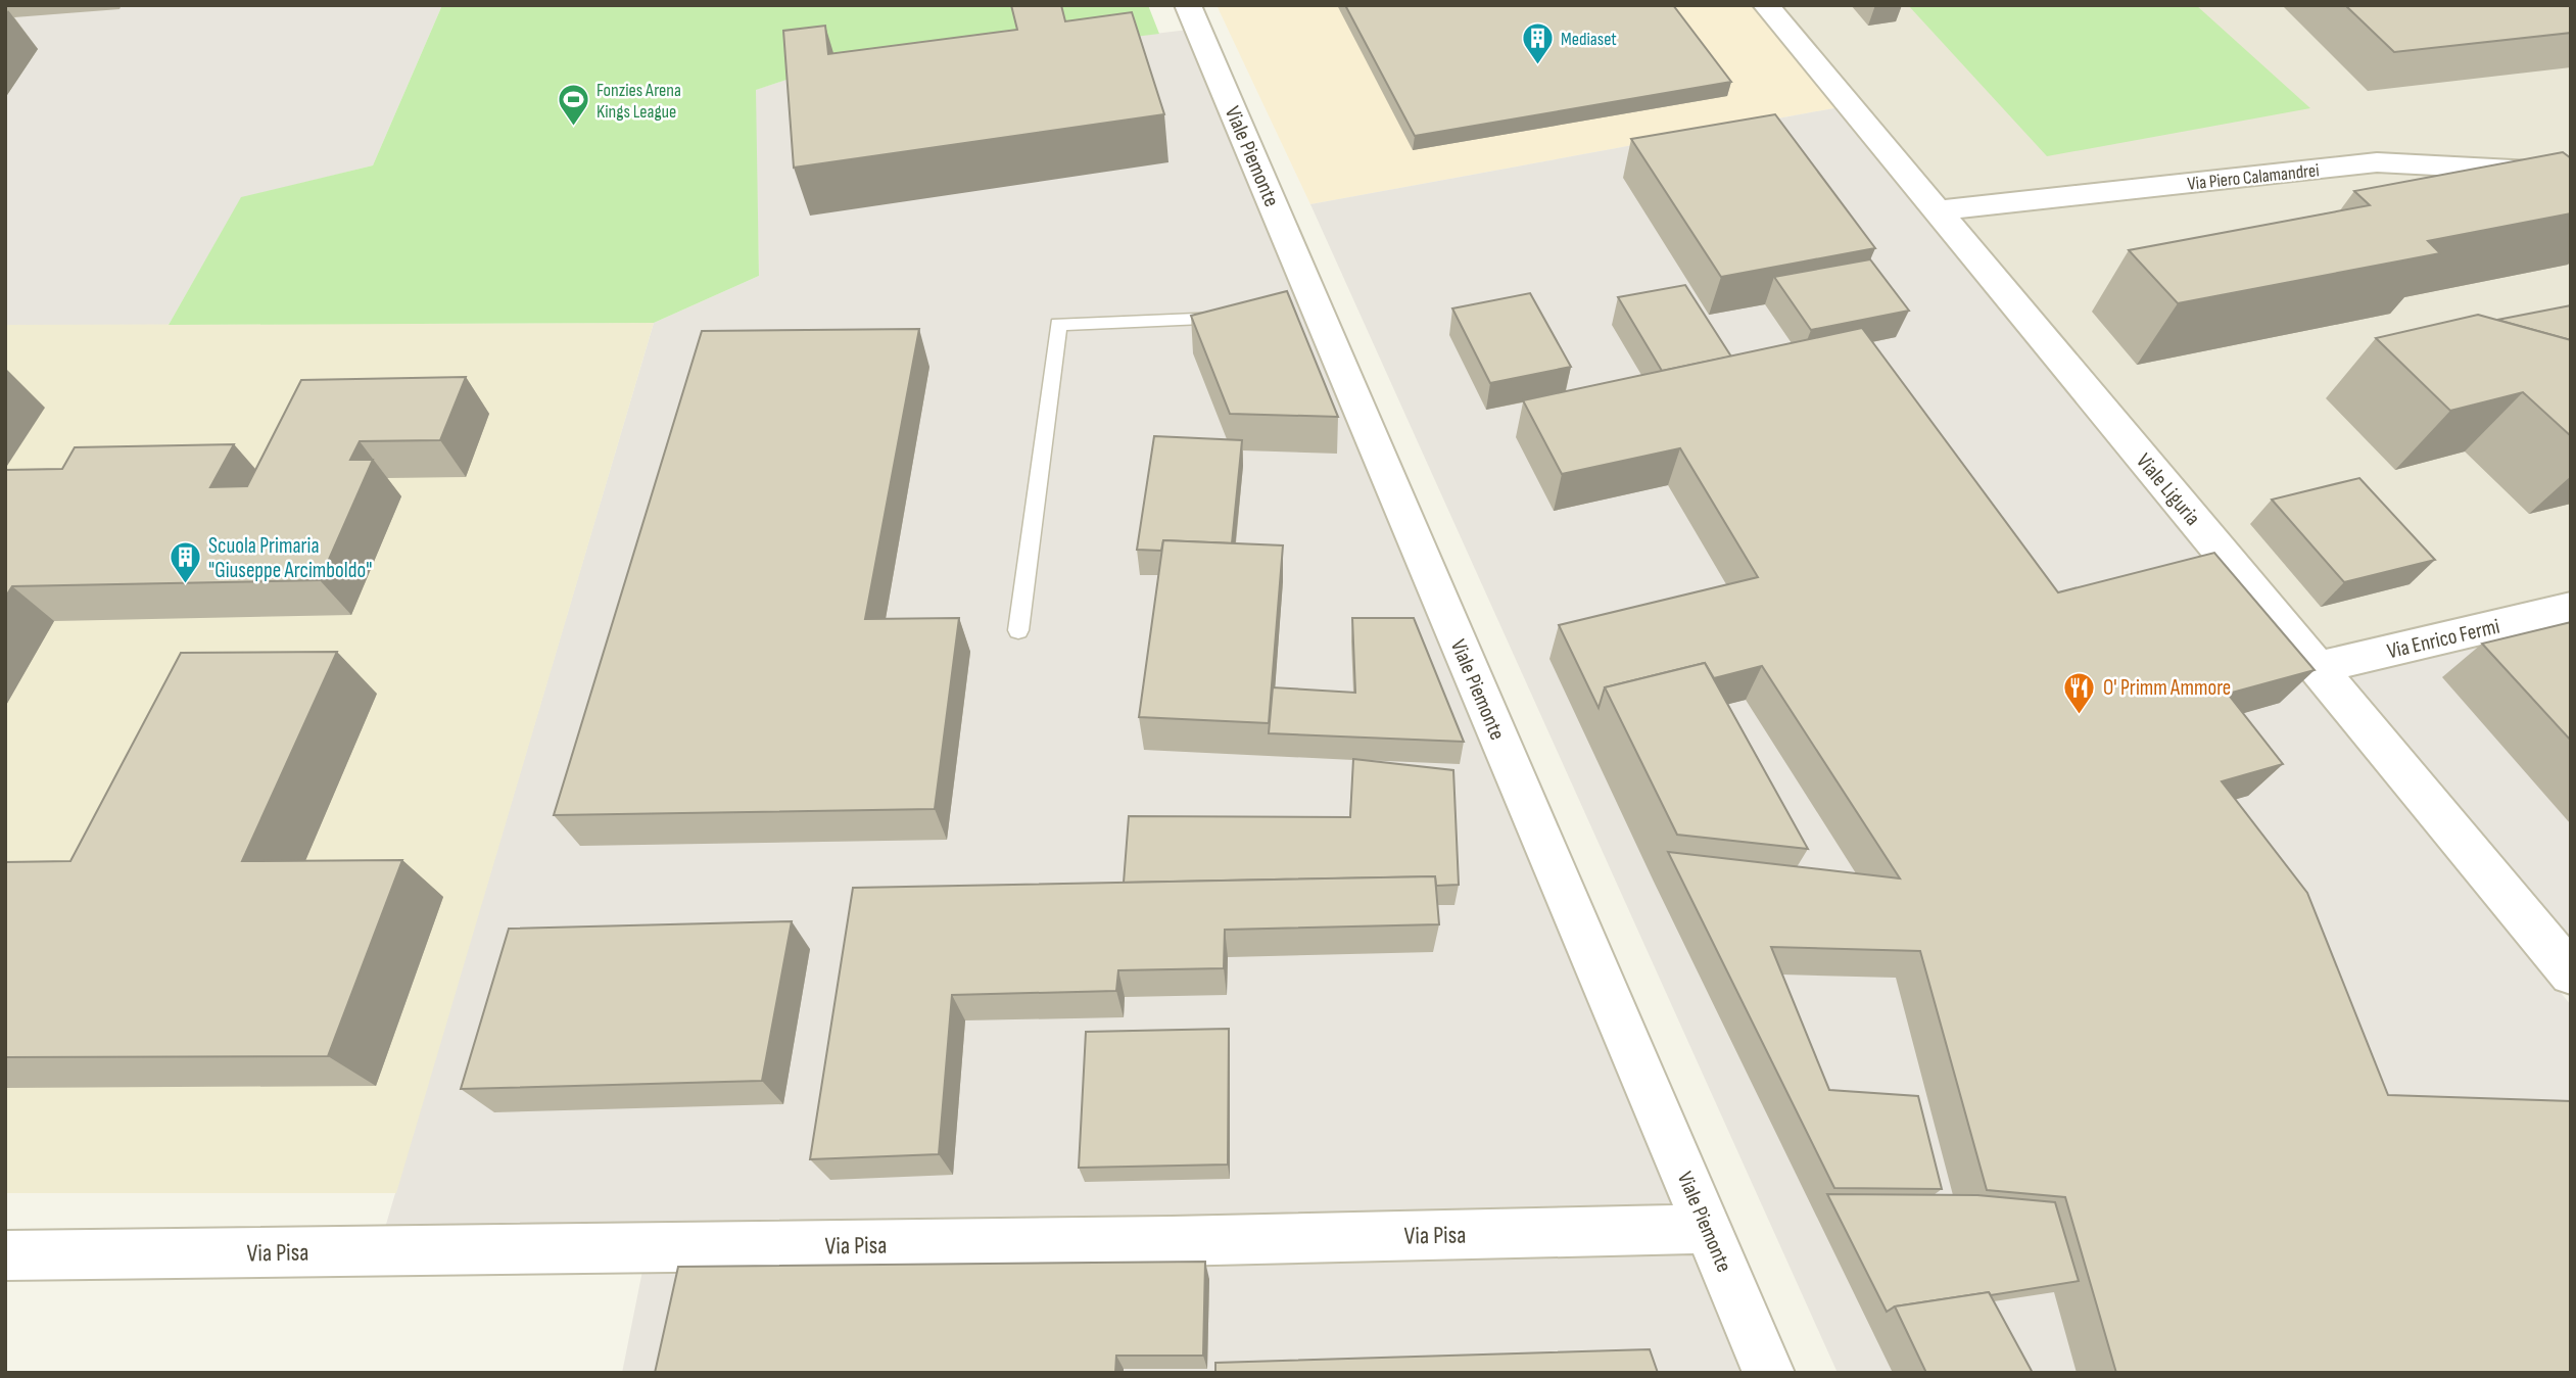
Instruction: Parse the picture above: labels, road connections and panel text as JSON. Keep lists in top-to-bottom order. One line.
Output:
{"streets":{"street":["Viale Piemonte","Via Piero Calamandrei","Viale Liguria","Via Enrico Fermi","Via Pisa"]},"crossings":[["Viale Piemonte","Via Pisa"],["Via Piero Calamandrei","Viale Liguria"],["Viale Liguria","Via Enrico Fermi"]],"places":{"building":["Mediaset","Scuola Primaria \"Giuseppe Arcimboldo\""],"sports":["Fonzies Arena Kings League"],"restaurant":["O' Primm Ammore"]}}
